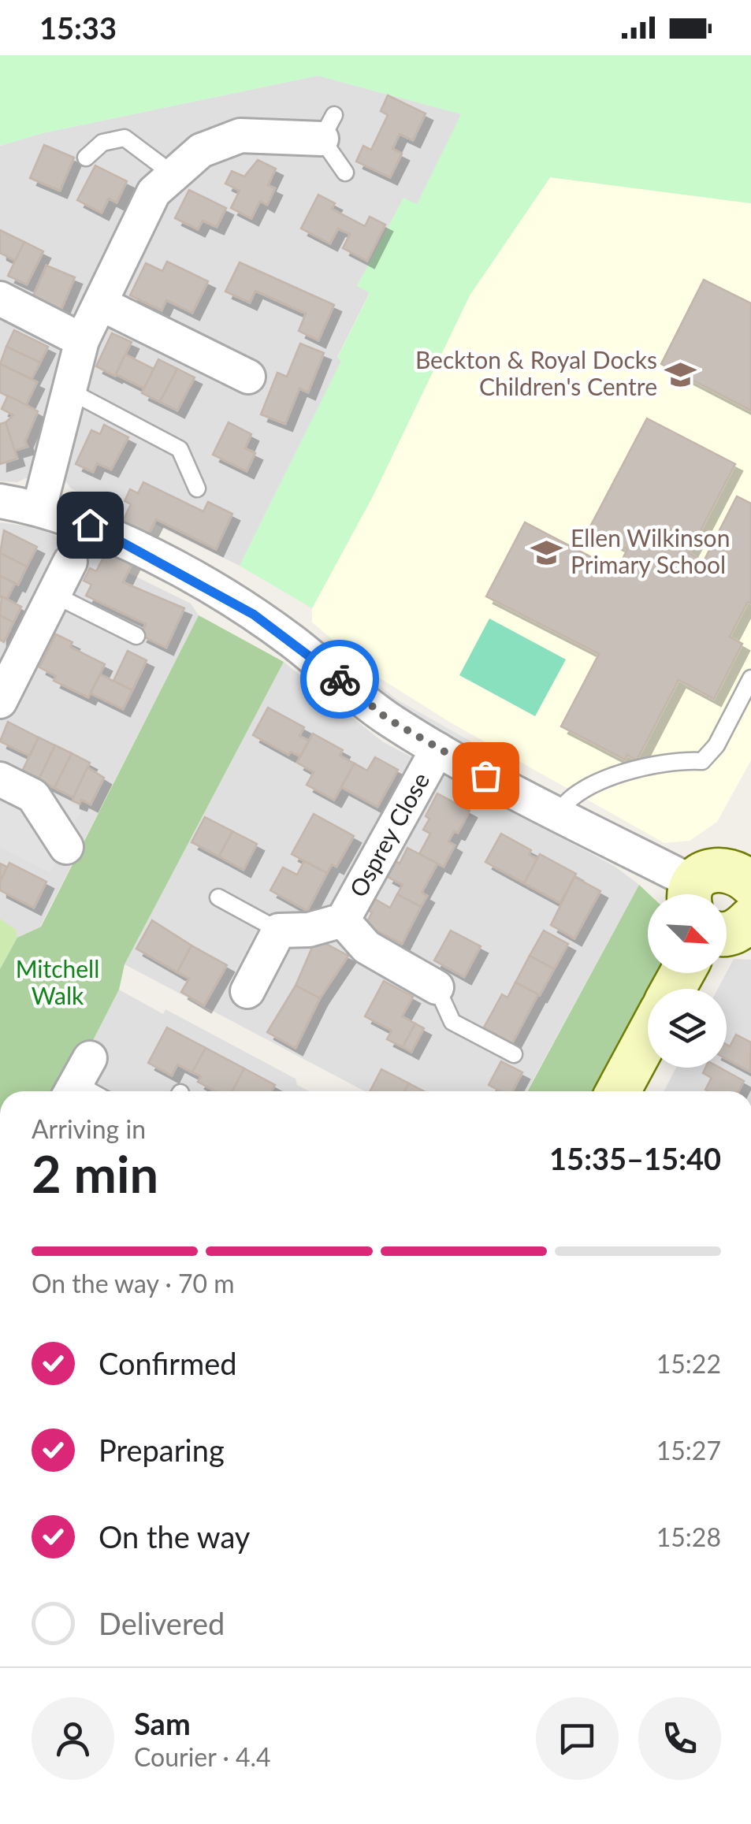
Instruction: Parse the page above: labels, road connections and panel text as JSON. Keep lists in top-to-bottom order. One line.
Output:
{"streets":{"street":["Osprey Close"]},"parks":["Mitchell Walk"],"places":{"school or university":["Beckton & Royal Docks Children's Centre","Ellen Wilkinson Primary School"]},"north":"bottom right","page":{"status":"15:33","heading":["2 min","Arriving in","15:35–15:40"],"panel":["Sam","Courier · 4.4"],"bar":"On the way · 70 m","list":[["Confirmed","15:22"],["Preparing","15:27"],["On the way","15:28"],"Delivered"]}}
